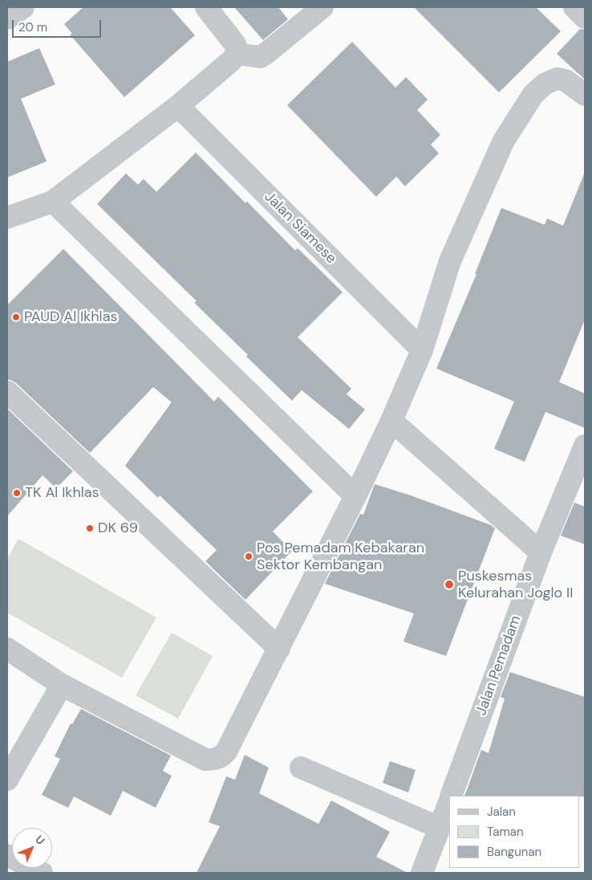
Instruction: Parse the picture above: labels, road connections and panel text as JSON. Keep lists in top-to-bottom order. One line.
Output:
{"streets":{"street":["Jalan Siamese","Jalan Pemadam"]},"places":["PAUD Al Ikhlas","TK Al Ikhlas","DK 69","Pos Pemadam Kebakaran Sektor Kembangan","Puskesmas Kelurahan Joglo II"],"legend":["Jalan","Taman","Bangunan"],"scale_bar":"20 m","north":"top right"}
